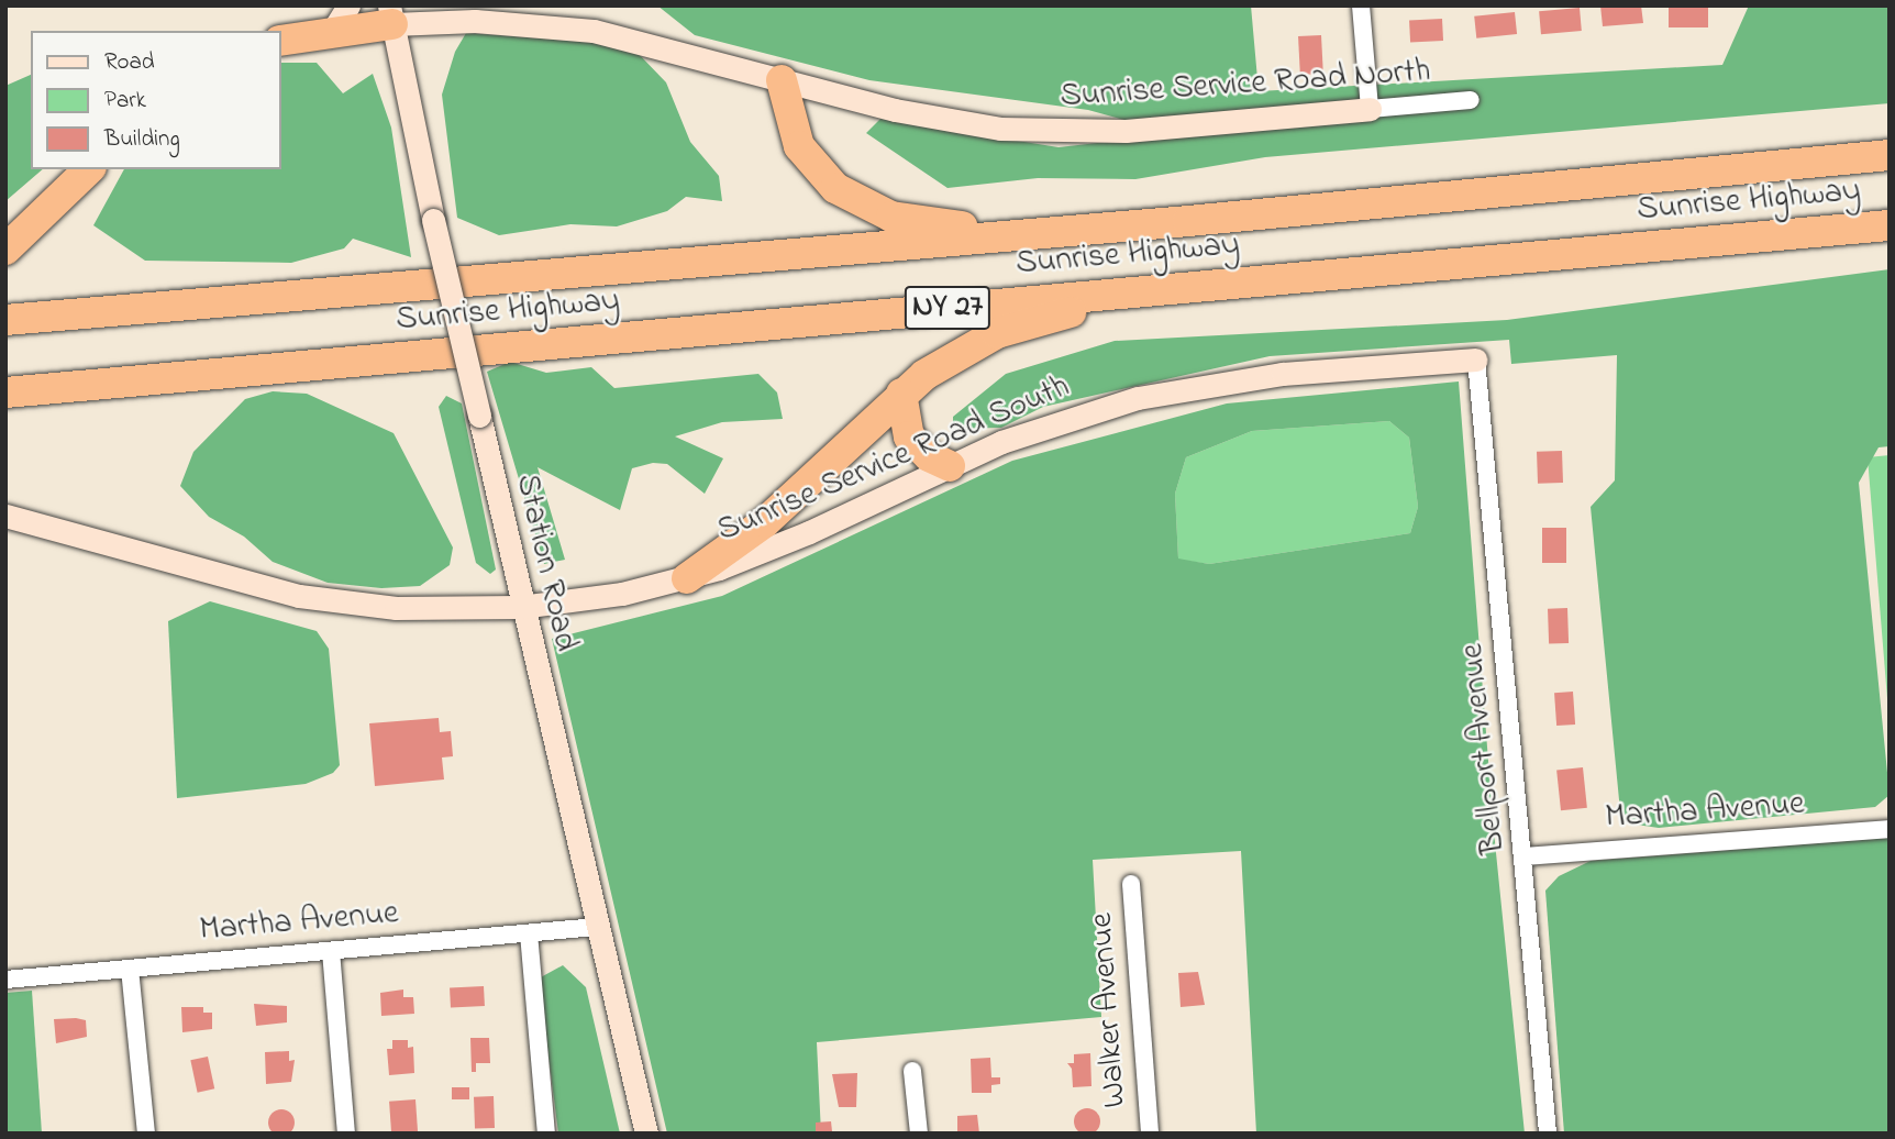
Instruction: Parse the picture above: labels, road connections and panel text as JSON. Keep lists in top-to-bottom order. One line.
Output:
{"streets":{"highway":["Sunrise Highway","NY 27"],"street":["Sunrise Service Road North","Sunrise Service Road South","Station Road","Bellport Avenue","Martha Avenue","Walker Avenue"]},"crossings":[["Sunrise Service Road North","Station Road"],["Sunrise Service Road South","Station Road"],["Sunrise Service Road South","Bellport Avenue"],["Station Road","Martha Avenue"],["Bellport Avenue","Martha Avenue"]],"legend":["Road","Park","Building"]}
